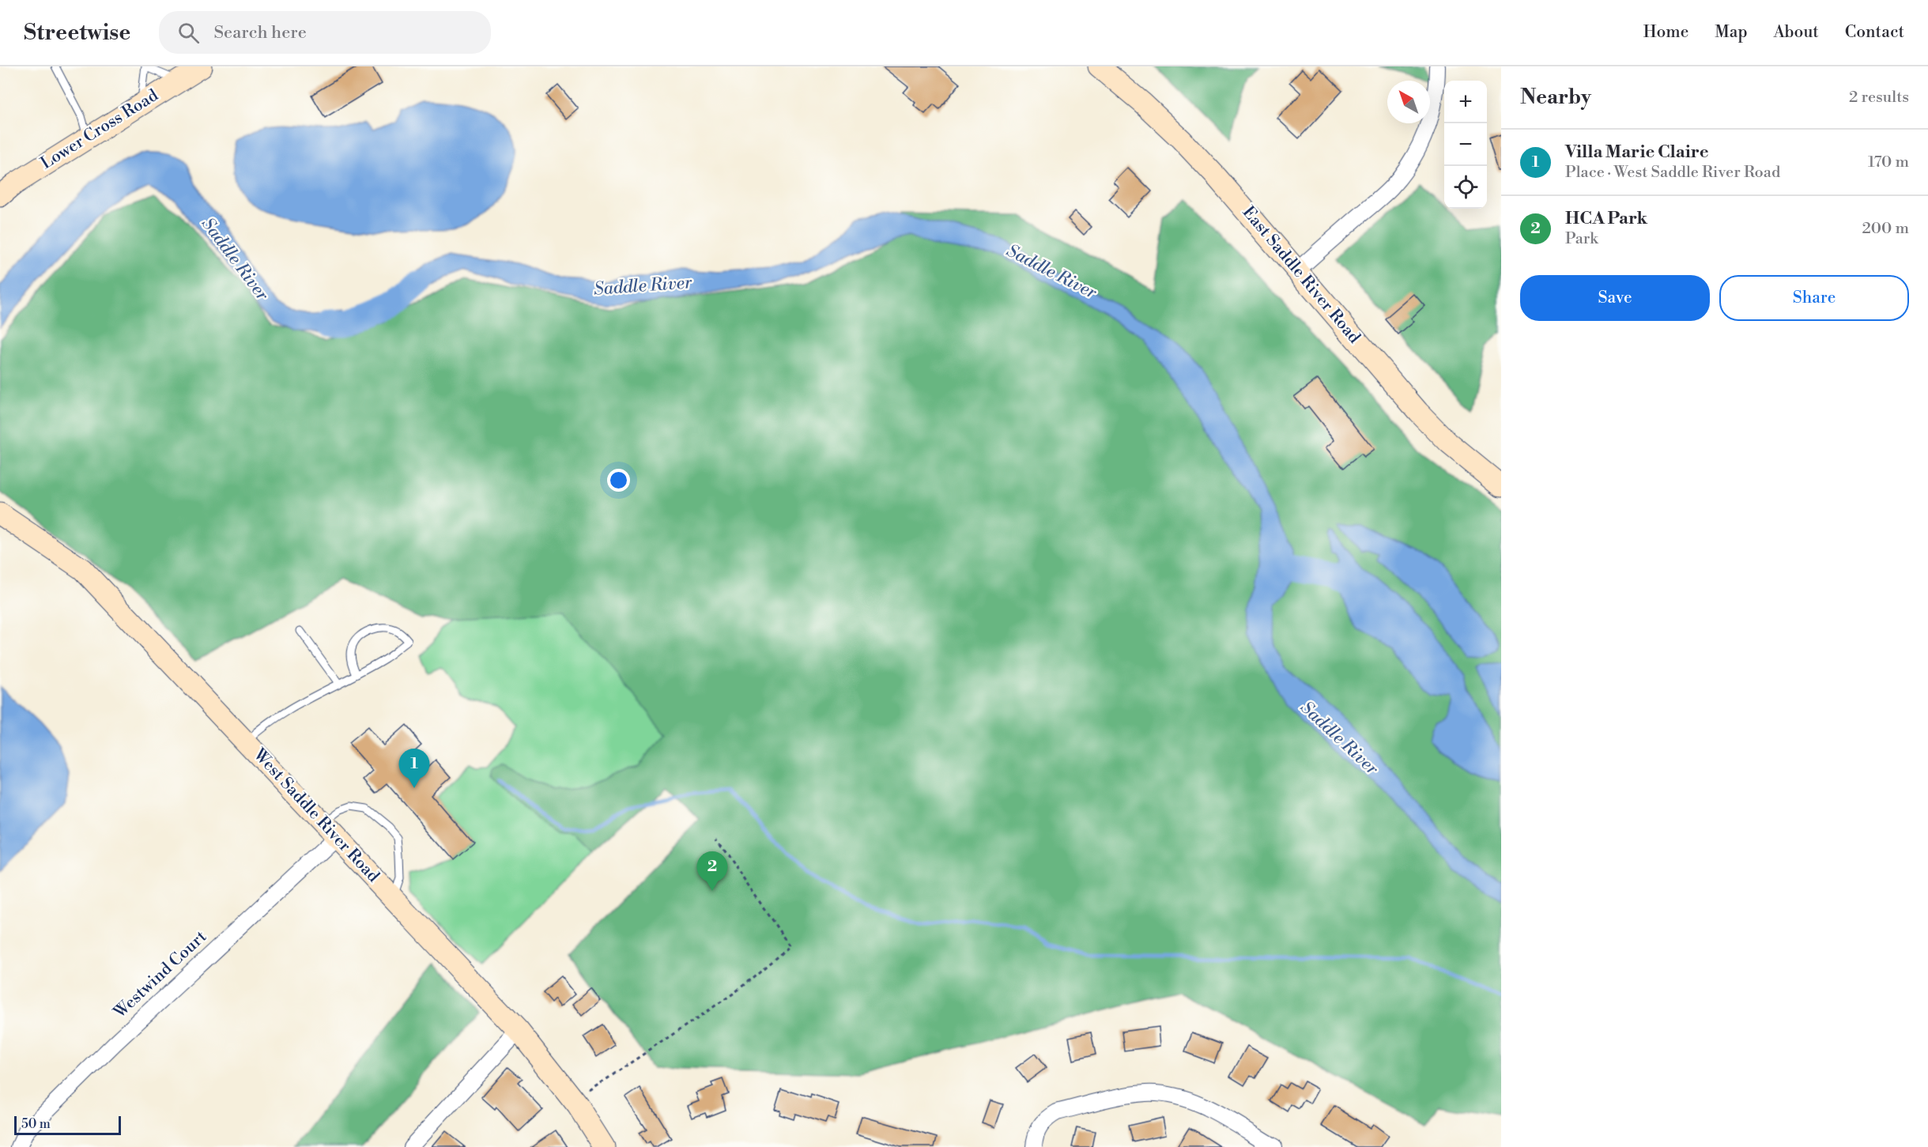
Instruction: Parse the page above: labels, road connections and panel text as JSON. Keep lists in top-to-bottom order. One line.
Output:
{"streets":{"street":["Lower Cross Road","East Saddle River Road","West Saddle River Road","Westwind Court"]},"crossings":[["West Saddle River Road","Westwind Court"]],"water":["Saddle River"],"scale_bar":"50 m","north":"top left","page":{"header":"Streetwise","search":"Search here","nav":["Home","Map","About","Contact"],"heading":["Nearby","2 results"],"map_buttons":["+","−"],"list":[{"mark":"1","name":"Villa Marie Claire","note":"Place · West Saddle River Road","value":"170 m"},{"mark":"2","name":"HCA Park","note":"Park","value":"200 m"}],"buttons":["Save","Share"],"pins":["1","2"],"scale":"50 m"}}
